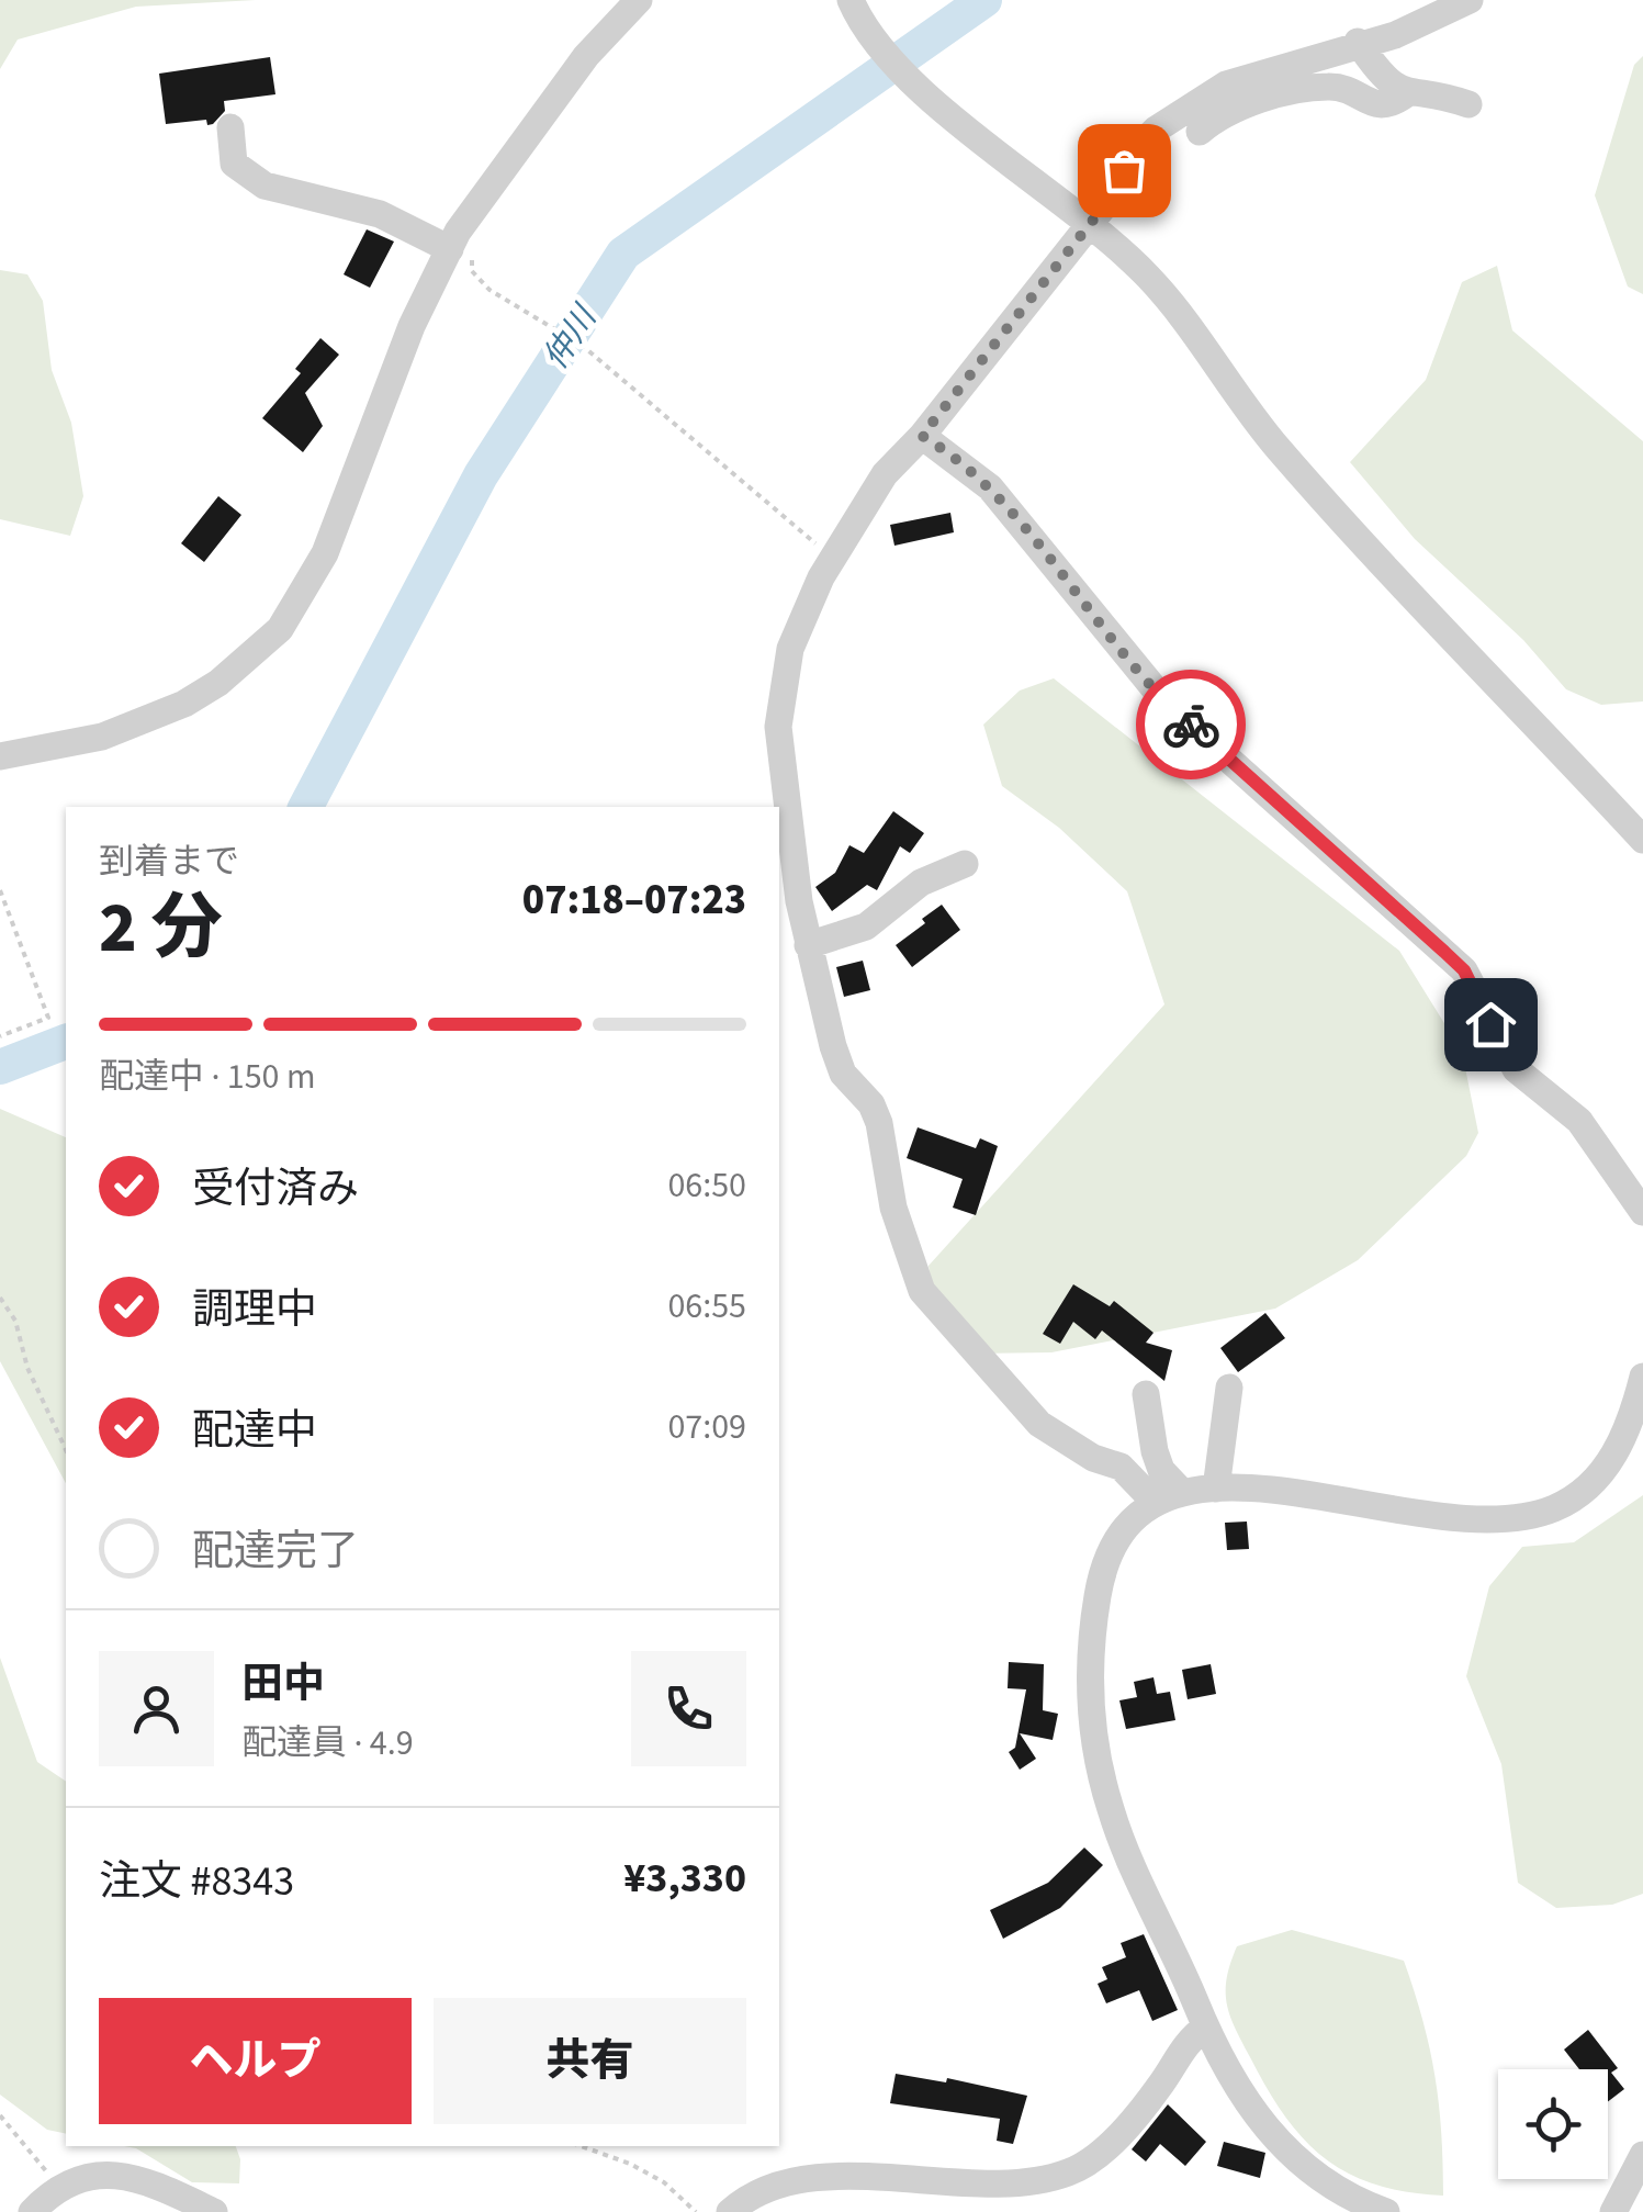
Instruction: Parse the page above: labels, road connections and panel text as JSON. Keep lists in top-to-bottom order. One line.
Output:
{"water":["仲川"],"page":{"heading":["2 分","到着まで","07:18–07:23"],"panel":["田中","配達員 · 4.9","注文 #8343","¥3,330"],"bar":"配達中 · 150 m","list":[["受付済み","06:50"],["調理中","06:55"],["配達中","07:09"],"配達完了"],"buttons":["ヘルプ","共有"]}}
